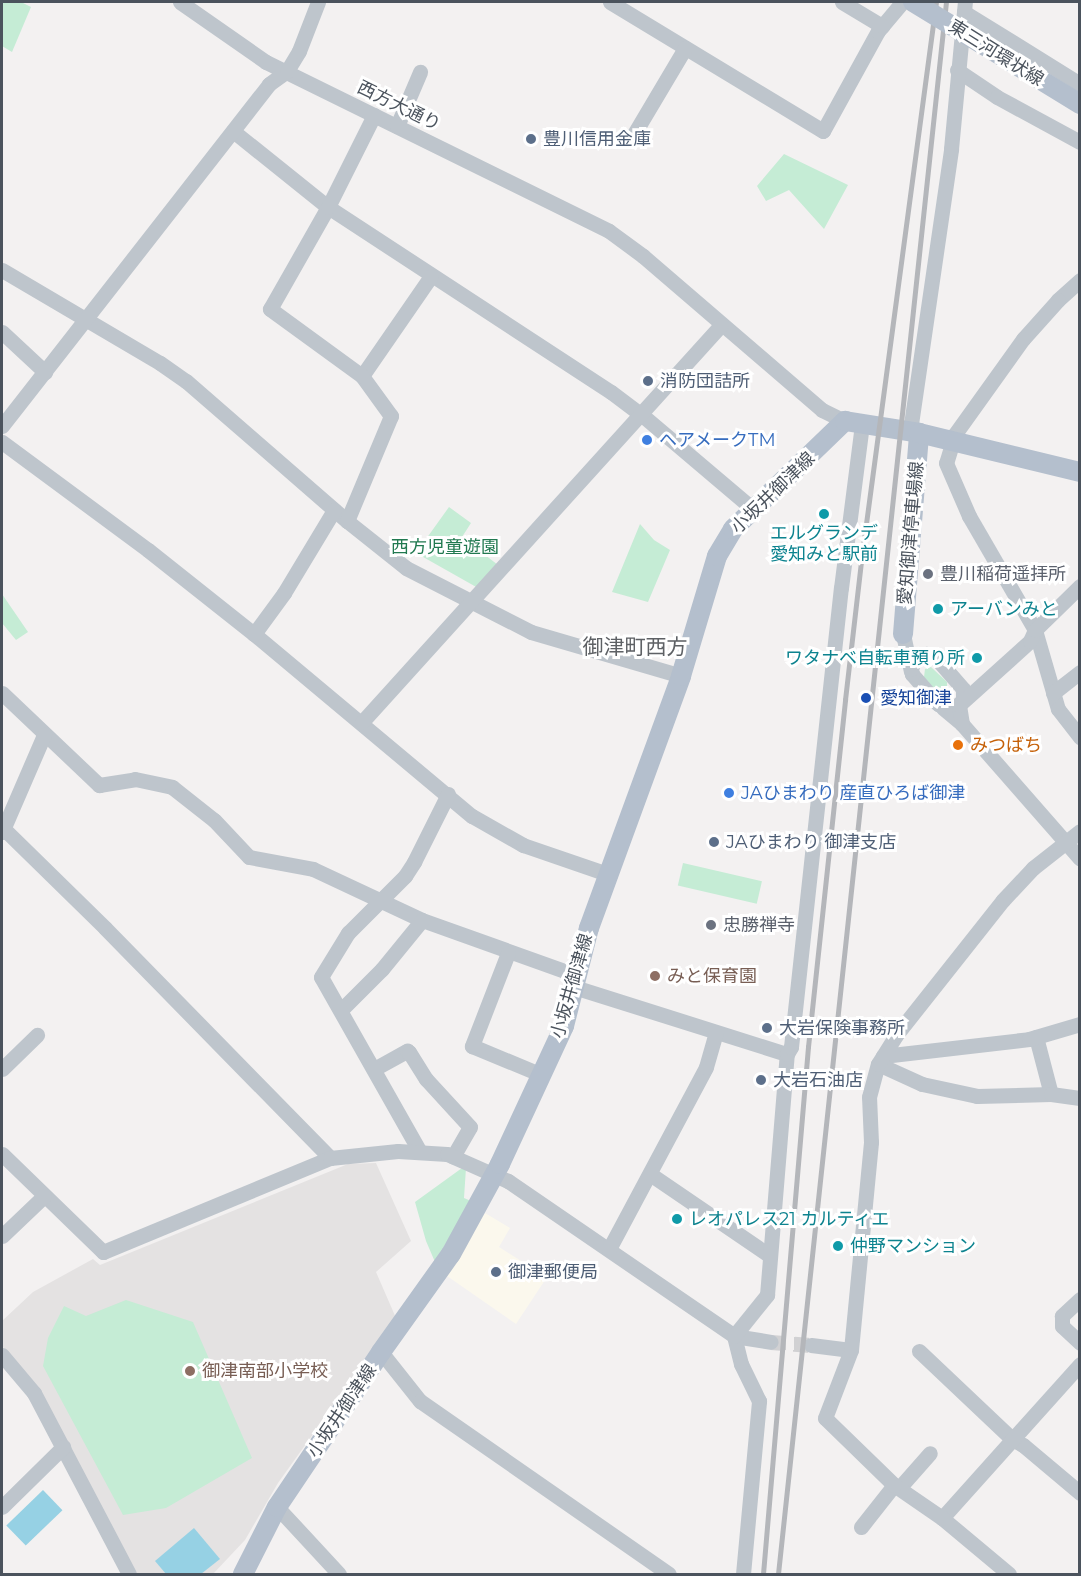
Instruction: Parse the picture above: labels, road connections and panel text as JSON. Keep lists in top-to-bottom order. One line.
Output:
{"streets":{"main road":["東三河環状線","小坂井御津線","愛知御津停車場線"],"street":["西方大通り"]},"crossings":[["西方大通り","小坂井御津線"]],"districts":["御津町西方"],"parks":["西方児童遊園"],"places":["豊川信用金庫","消防団詰所","ヘアメークTM","エルグランデ 愛知みと駅前","豊川稲荷遥拝所","アーバンみと","ワタナベ自転車預り所","愛知御津","みつばち","JAひまわり 産直ひろば御津","JAひまわり 御津支店","忠勝禅寺","みと保育園","大岩保険事務所","大岩石油店","レオパレス21 カルティエ","仲野マンション","御津郵便局","御津南部小学校"]}
